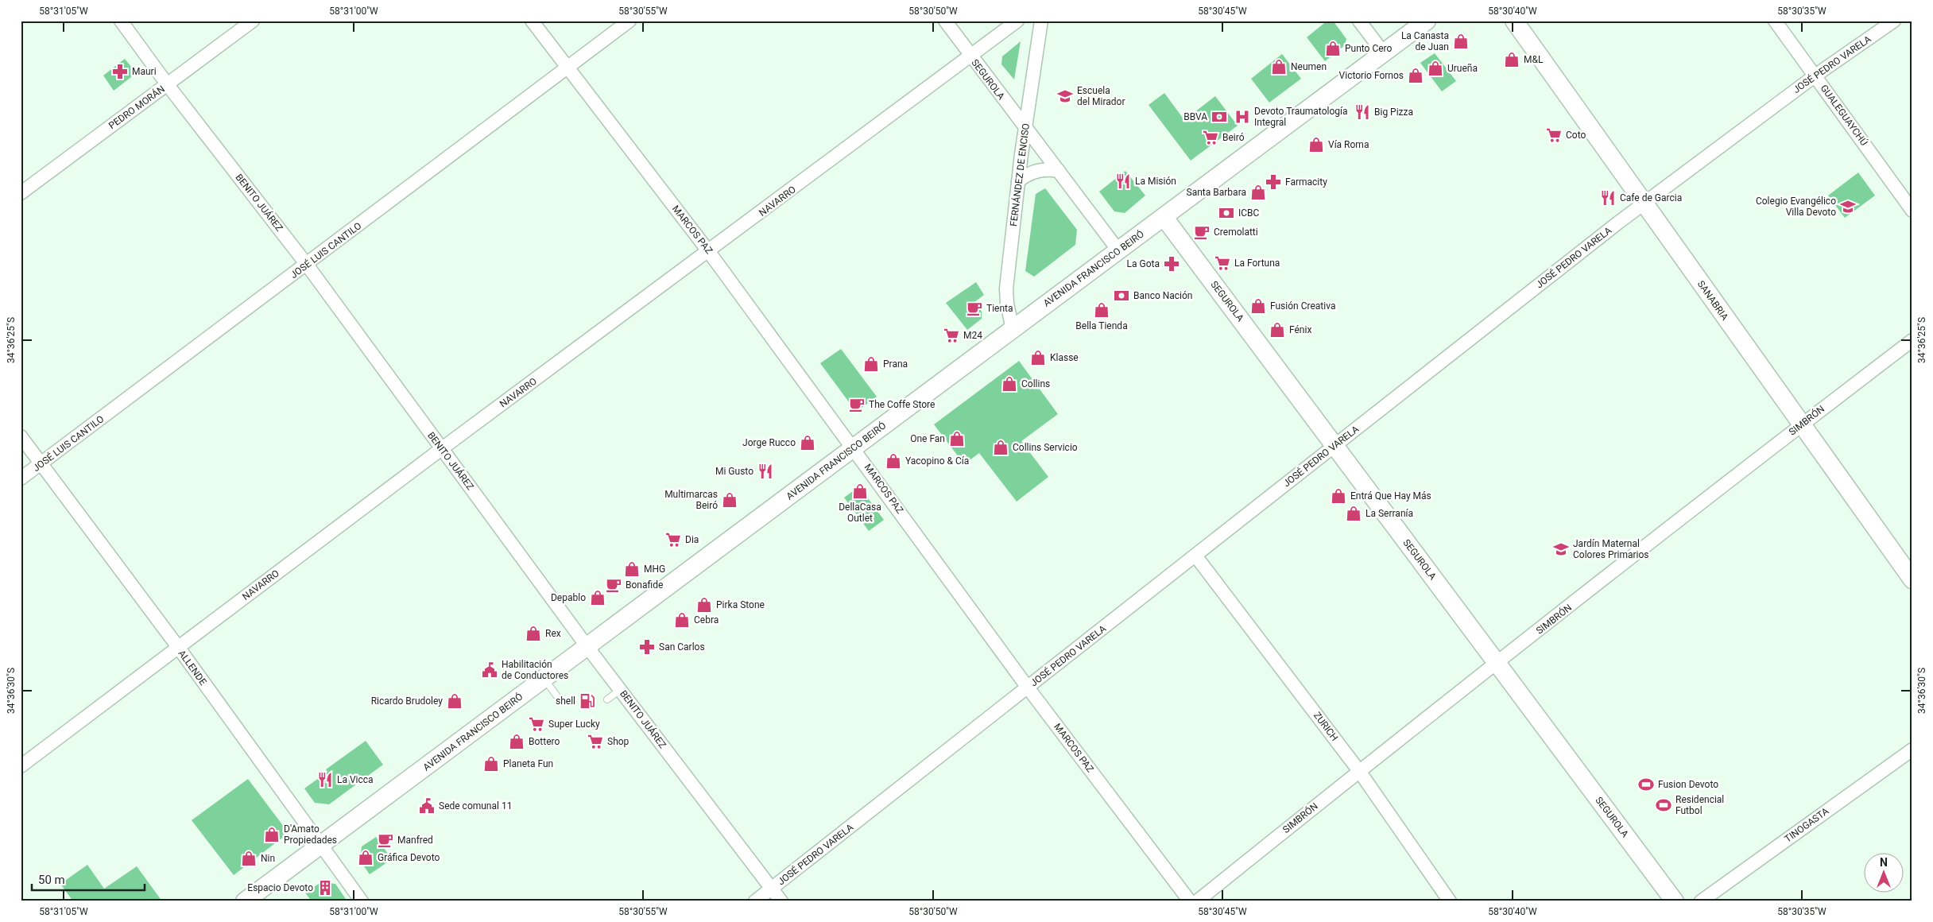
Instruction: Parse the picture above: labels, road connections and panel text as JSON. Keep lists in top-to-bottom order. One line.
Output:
{"streets":{"street":["JOSÉ PEDRO VARELA","SEGUROLA","PEDRO MORÁN","GUALEGUAYCHÚ","FERNÁNDEZ DE ENCISO","NAVARRO","BENITO JUÁREZ","MARCOS PAZ","JOSÉ LUIS CANTILO","AVENIDA FRANCISCO BEIRÓ","SANABRIA","SIMBRÓN","ALLENDE","ZURICH","TINOGASTA"]},"crossings":[["JOSÉ PEDRO VARELA","SEGUROLA"],["JOSÉ PEDRO VARELA","GUALEGUAYCHÚ"],["JOSÉ PEDRO VARELA","BENITO JUÁREZ"],["JOSÉ PEDRO VARELA","MARCOS PAZ"],["JOSÉ PEDRO VARELA","SANABRIA"],["JOSÉ PEDRO VARELA","ZURICH"],["SEGUROLA","FERNÁNDEZ DE ENCISO"],["SEGUROLA","NAVARRO"],["SEGUROLA","AVENIDA FRANCISCO BEIRÓ"],["SEGUROLA","SIMBRÓN"],["PEDRO MORÁN","BENITO JUÁREZ"],["FERNÁNDEZ DE ENCISO","AVENIDA FRANCISCO BEIRÓ"],["NAVARRO","BENITO JUÁREZ"],["NAVARRO","MARCOS PAZ"],["NAVARRO","ALLENDE"],["BENITO JUÁREZ","JOSÉ LUIS CANTILO"],["BENITO JUÁREZ","AVENIDA FRANCISCO BEIRÓ"],["MARCOS PAZ","JOSÉ LUIS CANTILO"],["MARCOS PAZ","AVENIDA FRANCISCO BEIRÓ"],["JOSÉ LUIS CANTILO","ALLENDE"],["AVENIDA FRANCISCO BEIRÓ","ALLENDE"],["SANABRIA","SIMBRÓN"],["SIMBRÓN","ZURICH"]],"places":{"shop":["La Canasta de Juan","Punto Cero","M&L","Neumen","Urueña","Victorio Fornos","Vía Roma","Santa Barbara","Fusión Creativa","Bella Tienda","Fénix","Klasse","Prana","Collins","One Fan","Jorge Rucco","Collins Servicio","Yacopino & Cía","DellaCasa Outlet","Entrá Que Hay Más","Multimarcas Beiró","La Serranía","MHG","Depablo","Pirka Stone","Cebra","Rex","Ricardo Brudoley","Bottero","Planeta Fun","D'Amato Propiedades","Gráfica Devoto","Nin"],"pharmacy":["Mauri","Farmacity","La Gota","San Carlos"],"school or university":["Escuela del Mirador","Colegio Evangélico Villa Devoto","Jardín Maternal Colores Primarios"],"restaurant":["Big Pizza","La Misión","Cafe de Garcia","Mi Gusto","La Vicca"],"bank":["BBVA","ICBC","Banco Nación"],"hospital":["Devoto Traumatología Integral"],"supermarket":["Coto","Beiró","La Fortuna","M24","Dia","Super Lucky","Shop"],"cafe":["Cremolatti","Tienta","The Coffe Store","Bonafide","Manfred"],"public building":["Habilitación de Conductores","Sede comunal 11"],"fuel station":["shell"],"sports":["Fusion Devoto","Residencial Futbol"],"building":["Espacio Devoto"]},"scale_bar":"50 m","north":"top","coordinates":["58°31'05\"W","58°31'00\"W","58°30'55\"W","58°30'50\"W","58°30'45\"W","58°30'40\"W","58°30'35\"W","34°36'25\"S","34°36'30\"S"]}
